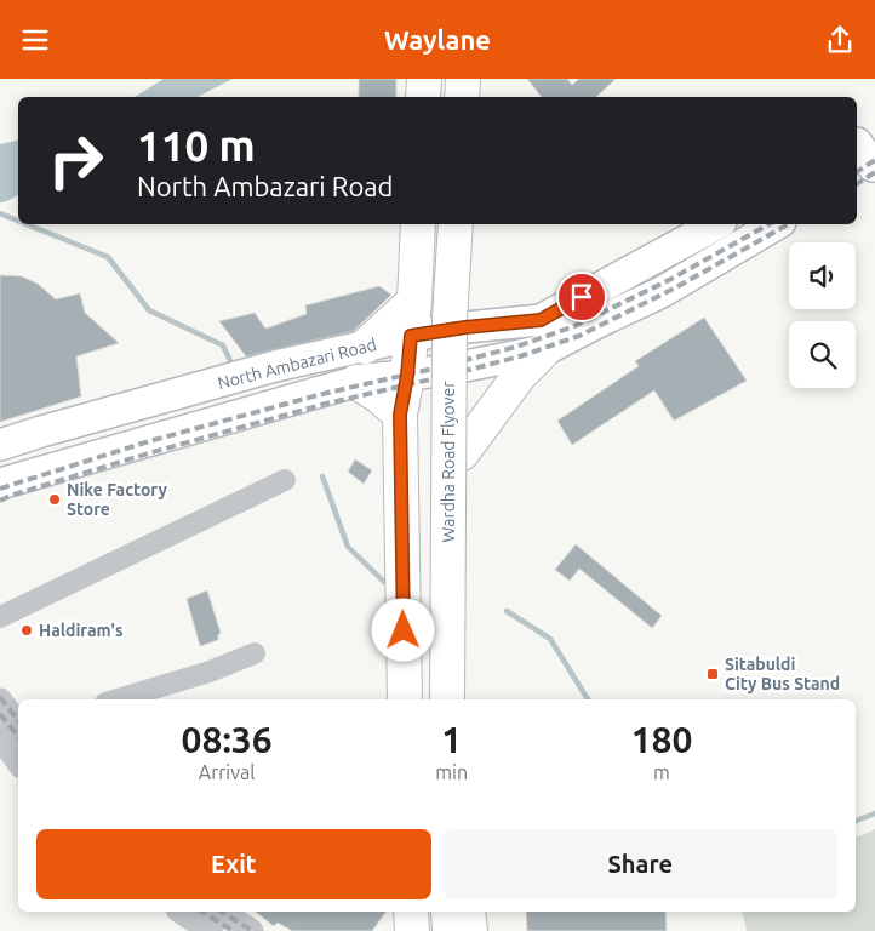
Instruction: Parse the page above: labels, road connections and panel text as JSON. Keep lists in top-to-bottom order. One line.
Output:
{"streets":{"main road":["North Ambazari Road","Wardha Road Flyover"]},"places":{"other":["Nike Factory Store","Haldiram's"],"transit":["Sitabuldi City Bus Stand"]},"page":{"header":"Waylane","turn":["110 m","North Ambazari Road"],"eta":["08:36","Arrival","1","min","180","m"],"buttons":["Exit","Share"]}}
